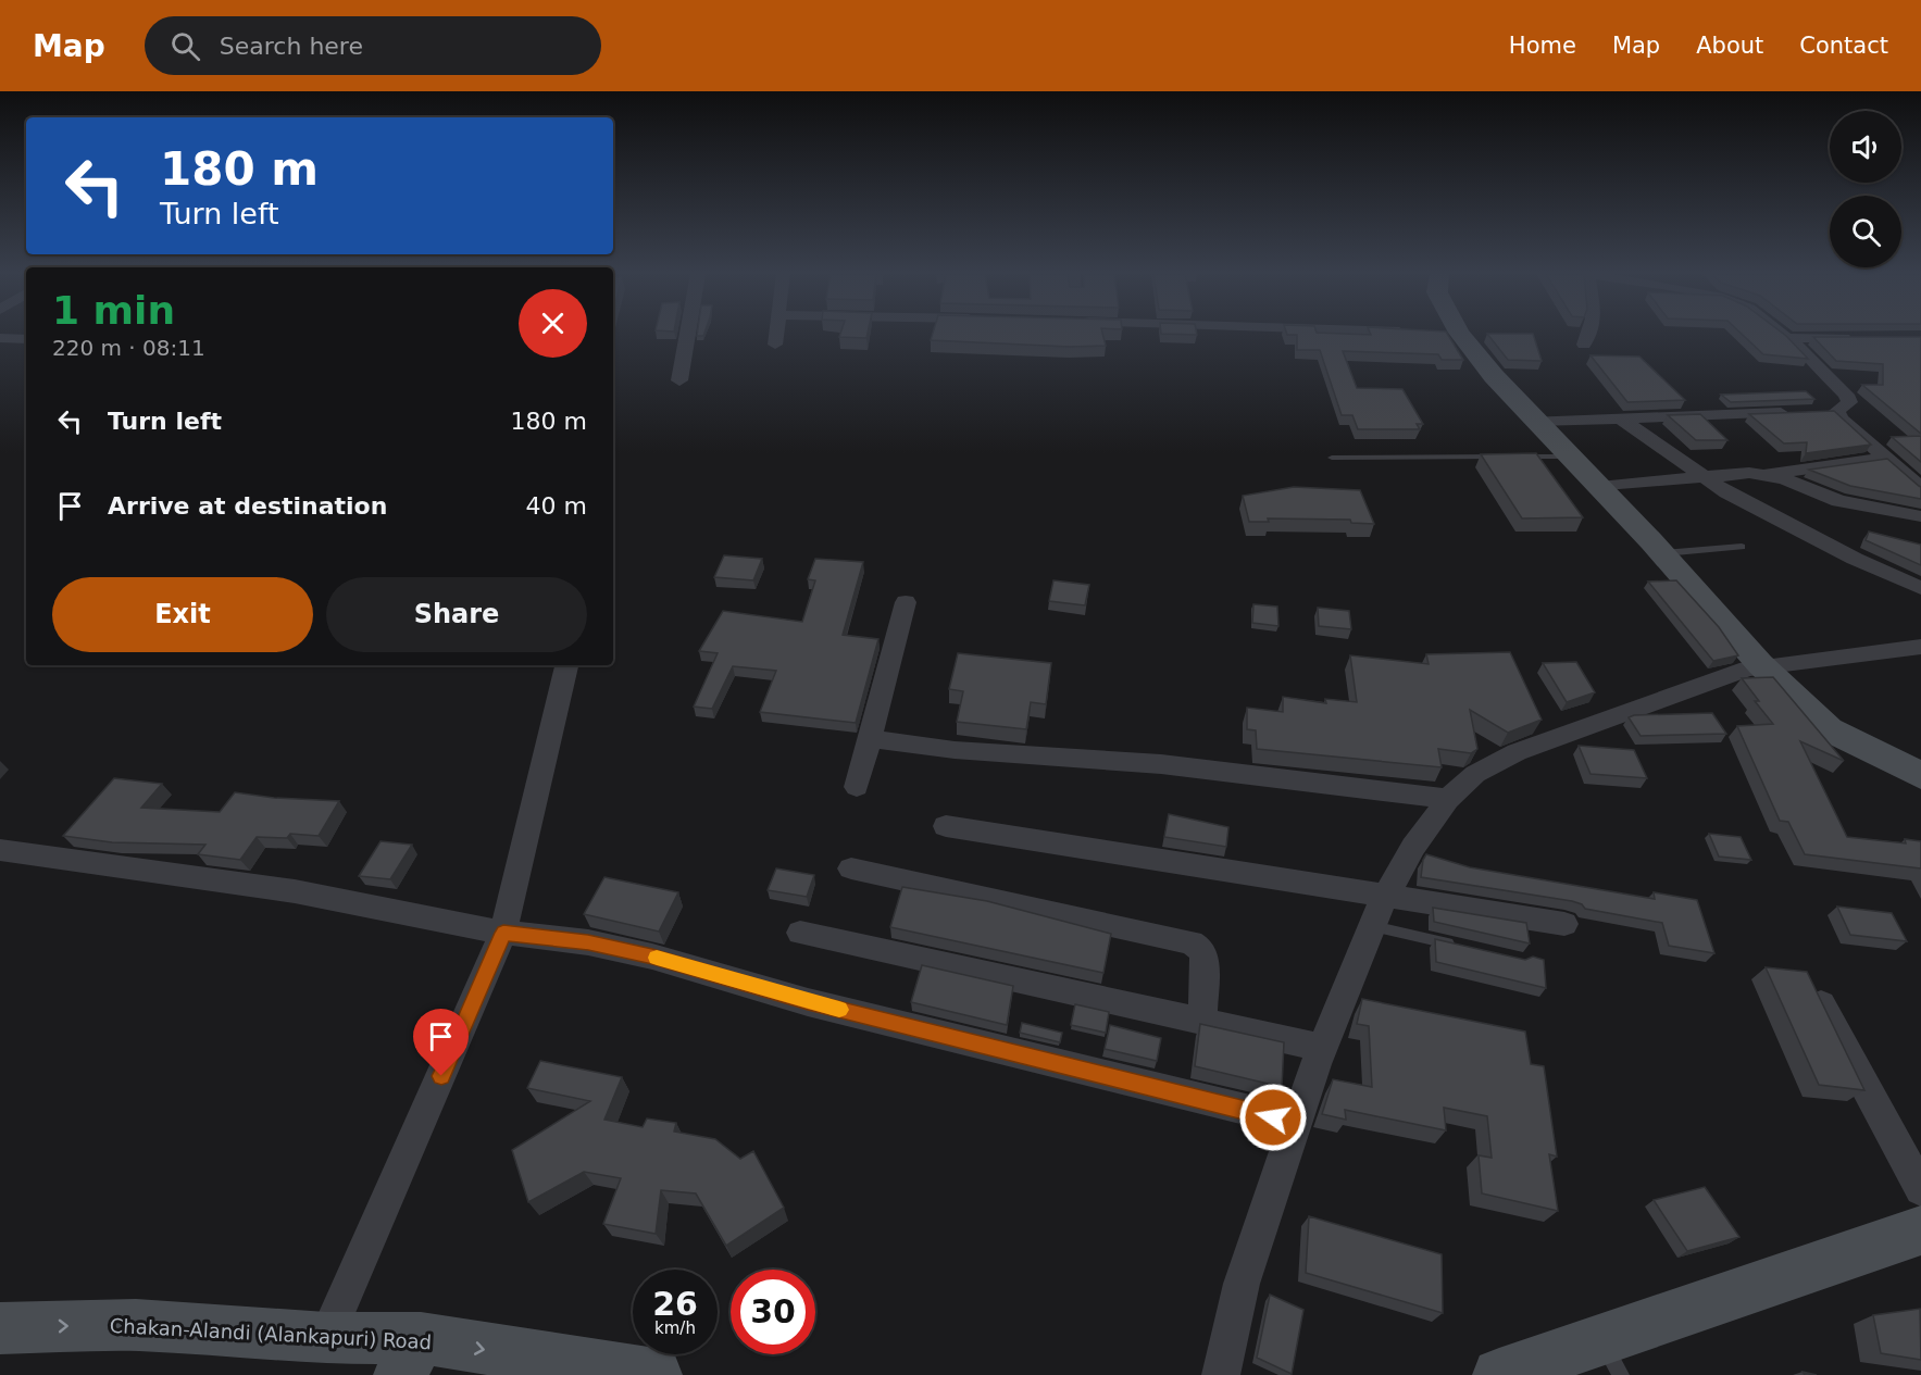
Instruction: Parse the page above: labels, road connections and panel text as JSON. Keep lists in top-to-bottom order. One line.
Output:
{"streets":{"main road":["Chakan-Alandi (Alankapuri) Road"]},"one_way":["Chakan-Alandi (Alankapuri) Road"],"page":{"header":"Map","search":"Search here","nav":["Home","Map","About","Contact"],"turn":["180 m","Turn left"],"heading":["1 min","220 m · 08:11"],"list":[{"name":"Turn left","value":"180 m"},{"name":"Arrive at destination","value":"40 m"}],"buttons":["Exit","Share"],"speed":"26 km/h","limit":"30"}}
